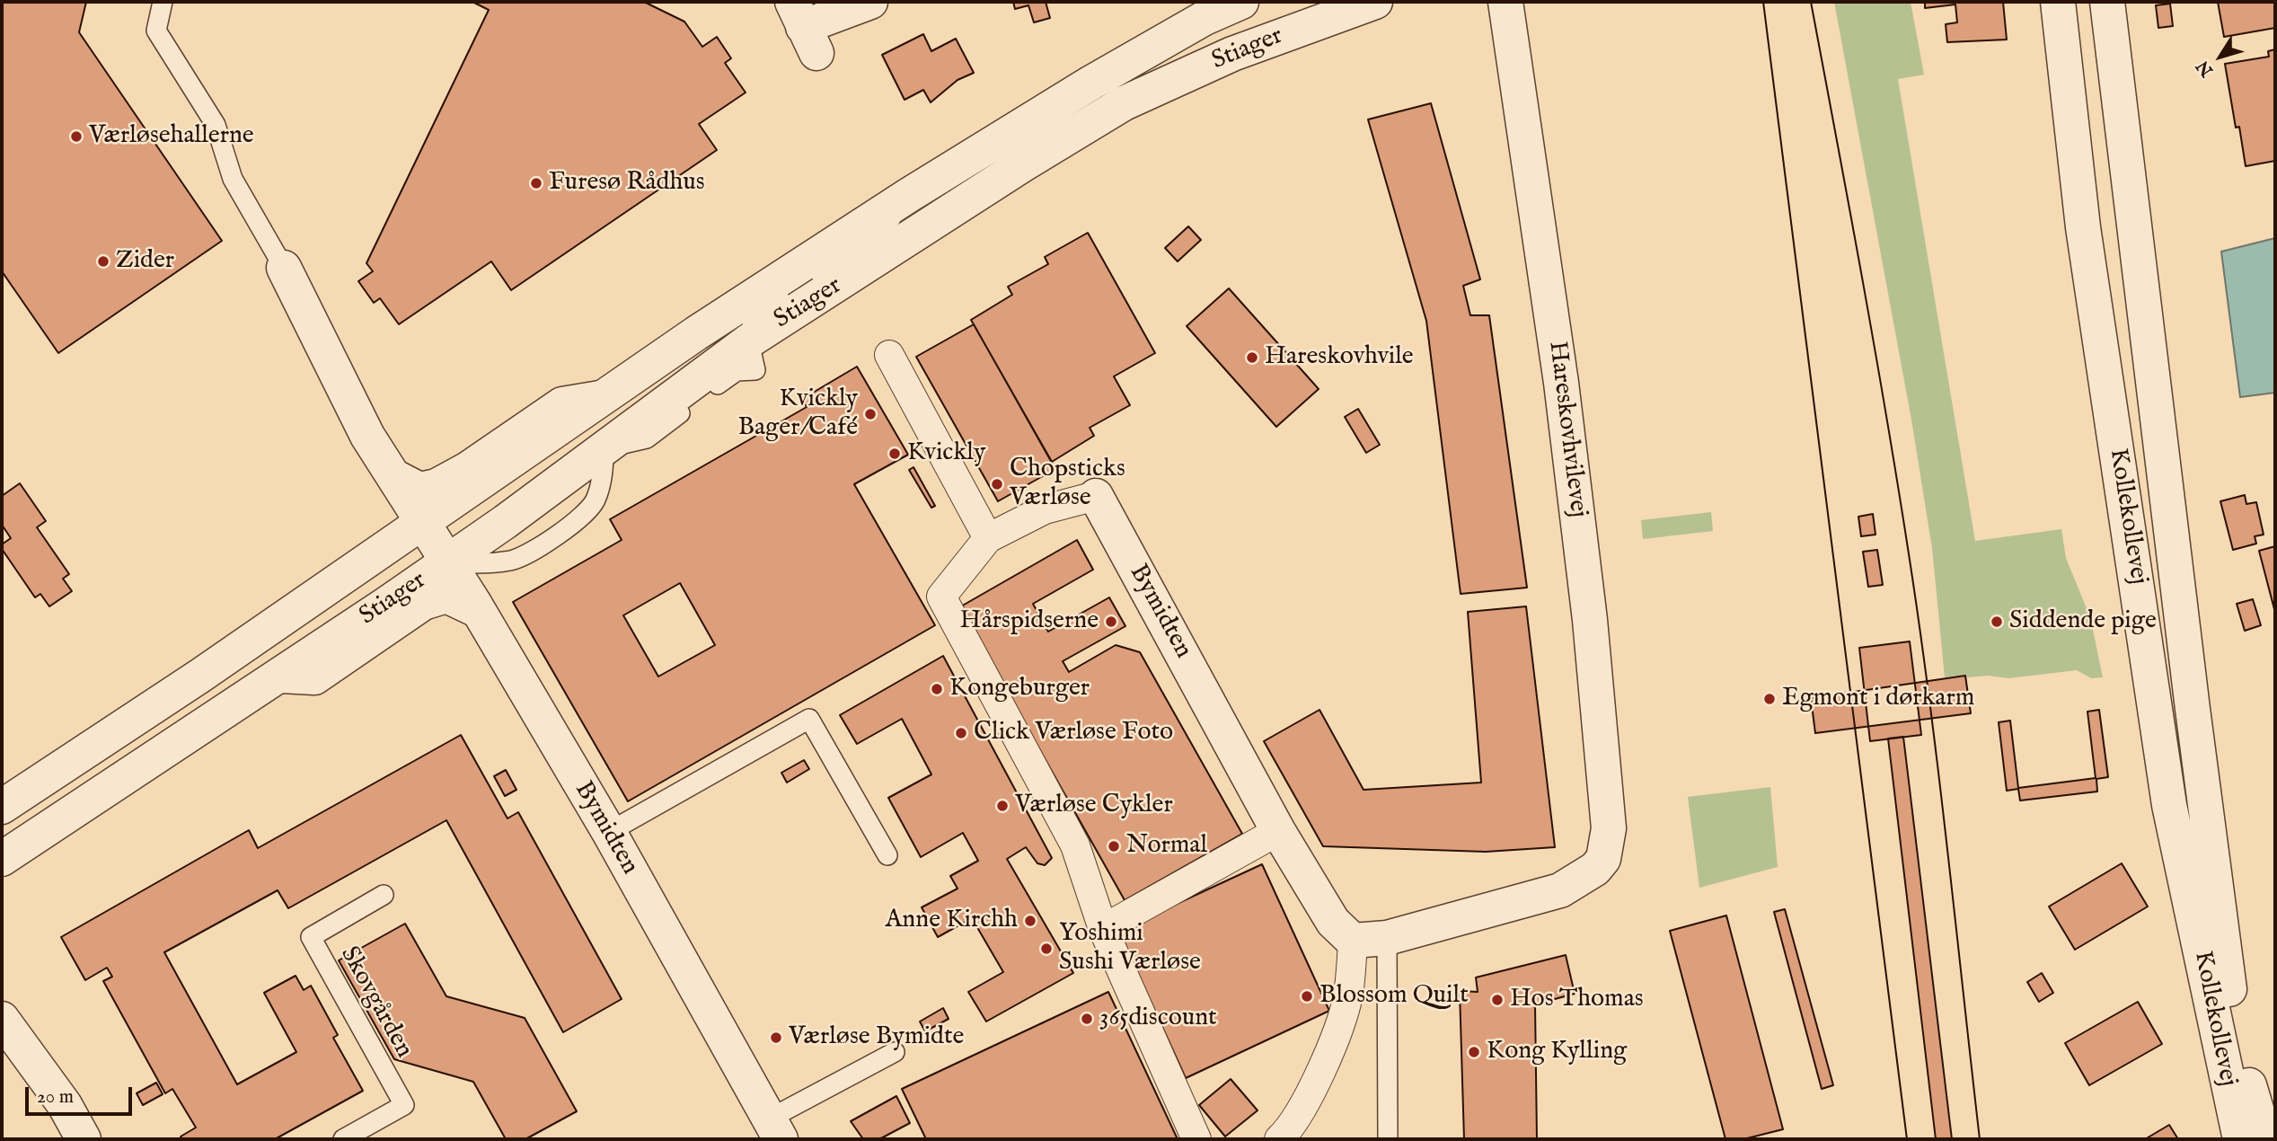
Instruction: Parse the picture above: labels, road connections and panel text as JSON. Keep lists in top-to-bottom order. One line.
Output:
{"streets":{"street":["Stiager","Hareskovhvilevej","Kollekollevej","Bymidten"],"lane":["Skovgården"]},"crossings":[["Stiager","Bymidten"]],"places":["Værløsehallerne","Furesø Rådhus","Zider","Hareskovhvile","Kvickly Bager/Café","Kvickly","Chopsticks Værløse","Hårspidserne","Siddende pige","Kongeburger","Egmont i dørkarm","Click Værløse Foto","Værløse Cykler","Normal","Anne Kirchh","Yoshimi Sushi Værløse","Blossom Quilt","Hos Thomas","365discount","Værløse Bymidte","Kong Kylling"],"scale_bar":"20 m","north":"bottom left"}
